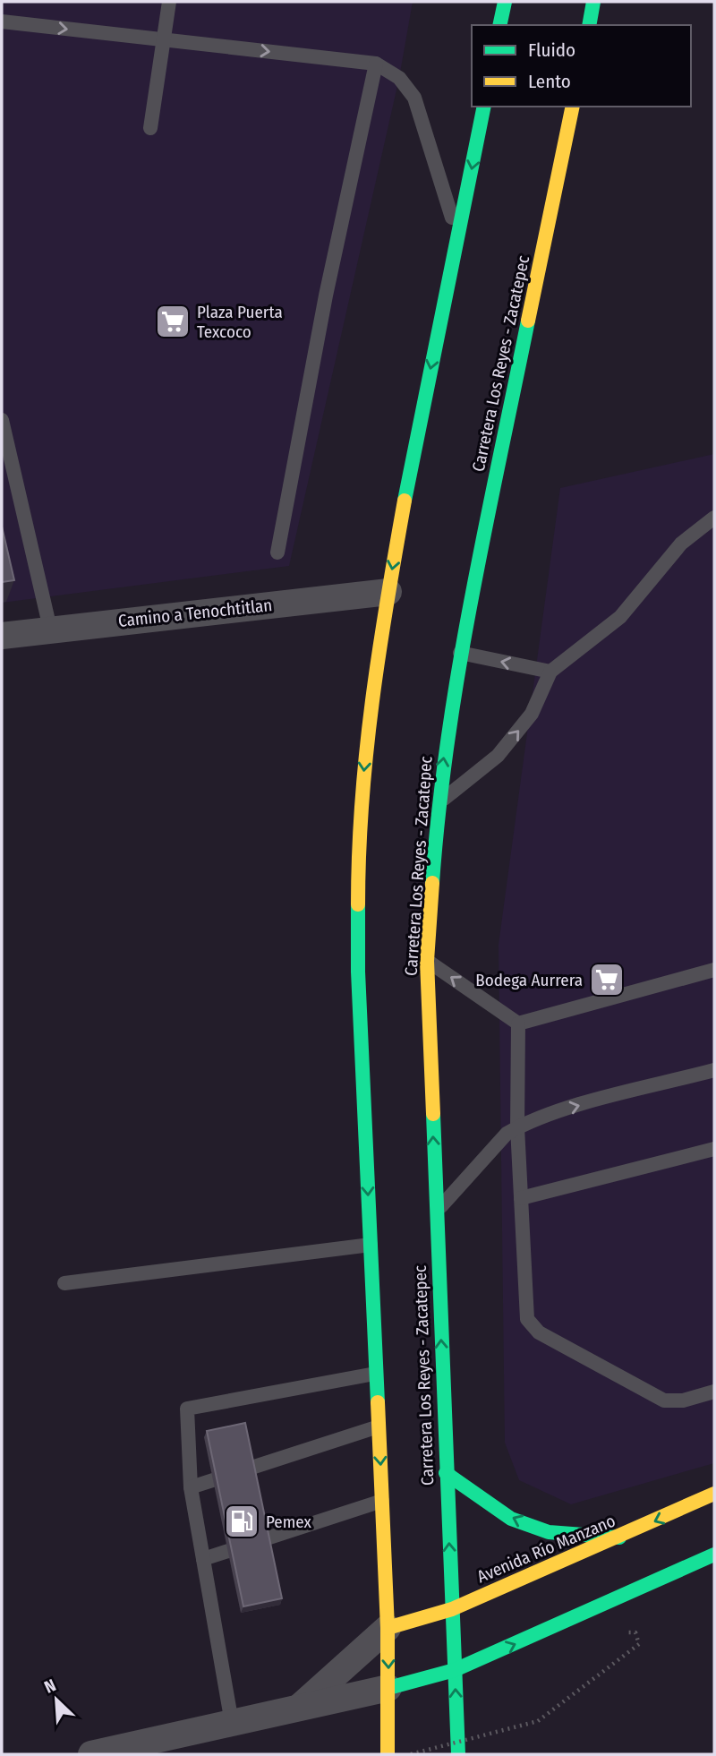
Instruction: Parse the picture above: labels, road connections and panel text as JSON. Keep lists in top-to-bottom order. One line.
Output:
{"streets":{"main road":["Carretera Los Reyes - Zacatepec","Avenida Río Manzano"],"street":["Camino a Tenochtitlan"]},"crossings":[["Carretera Los Reyes - Zacatepec","Avenida Río Manzano"]],"places":{"supermarket":["Plaza Puerta Texcoco","Bodega Aurrera"],"fuel station":["Pemex"]},"legend":["Fluido","Lento"],"north":"top left"}
